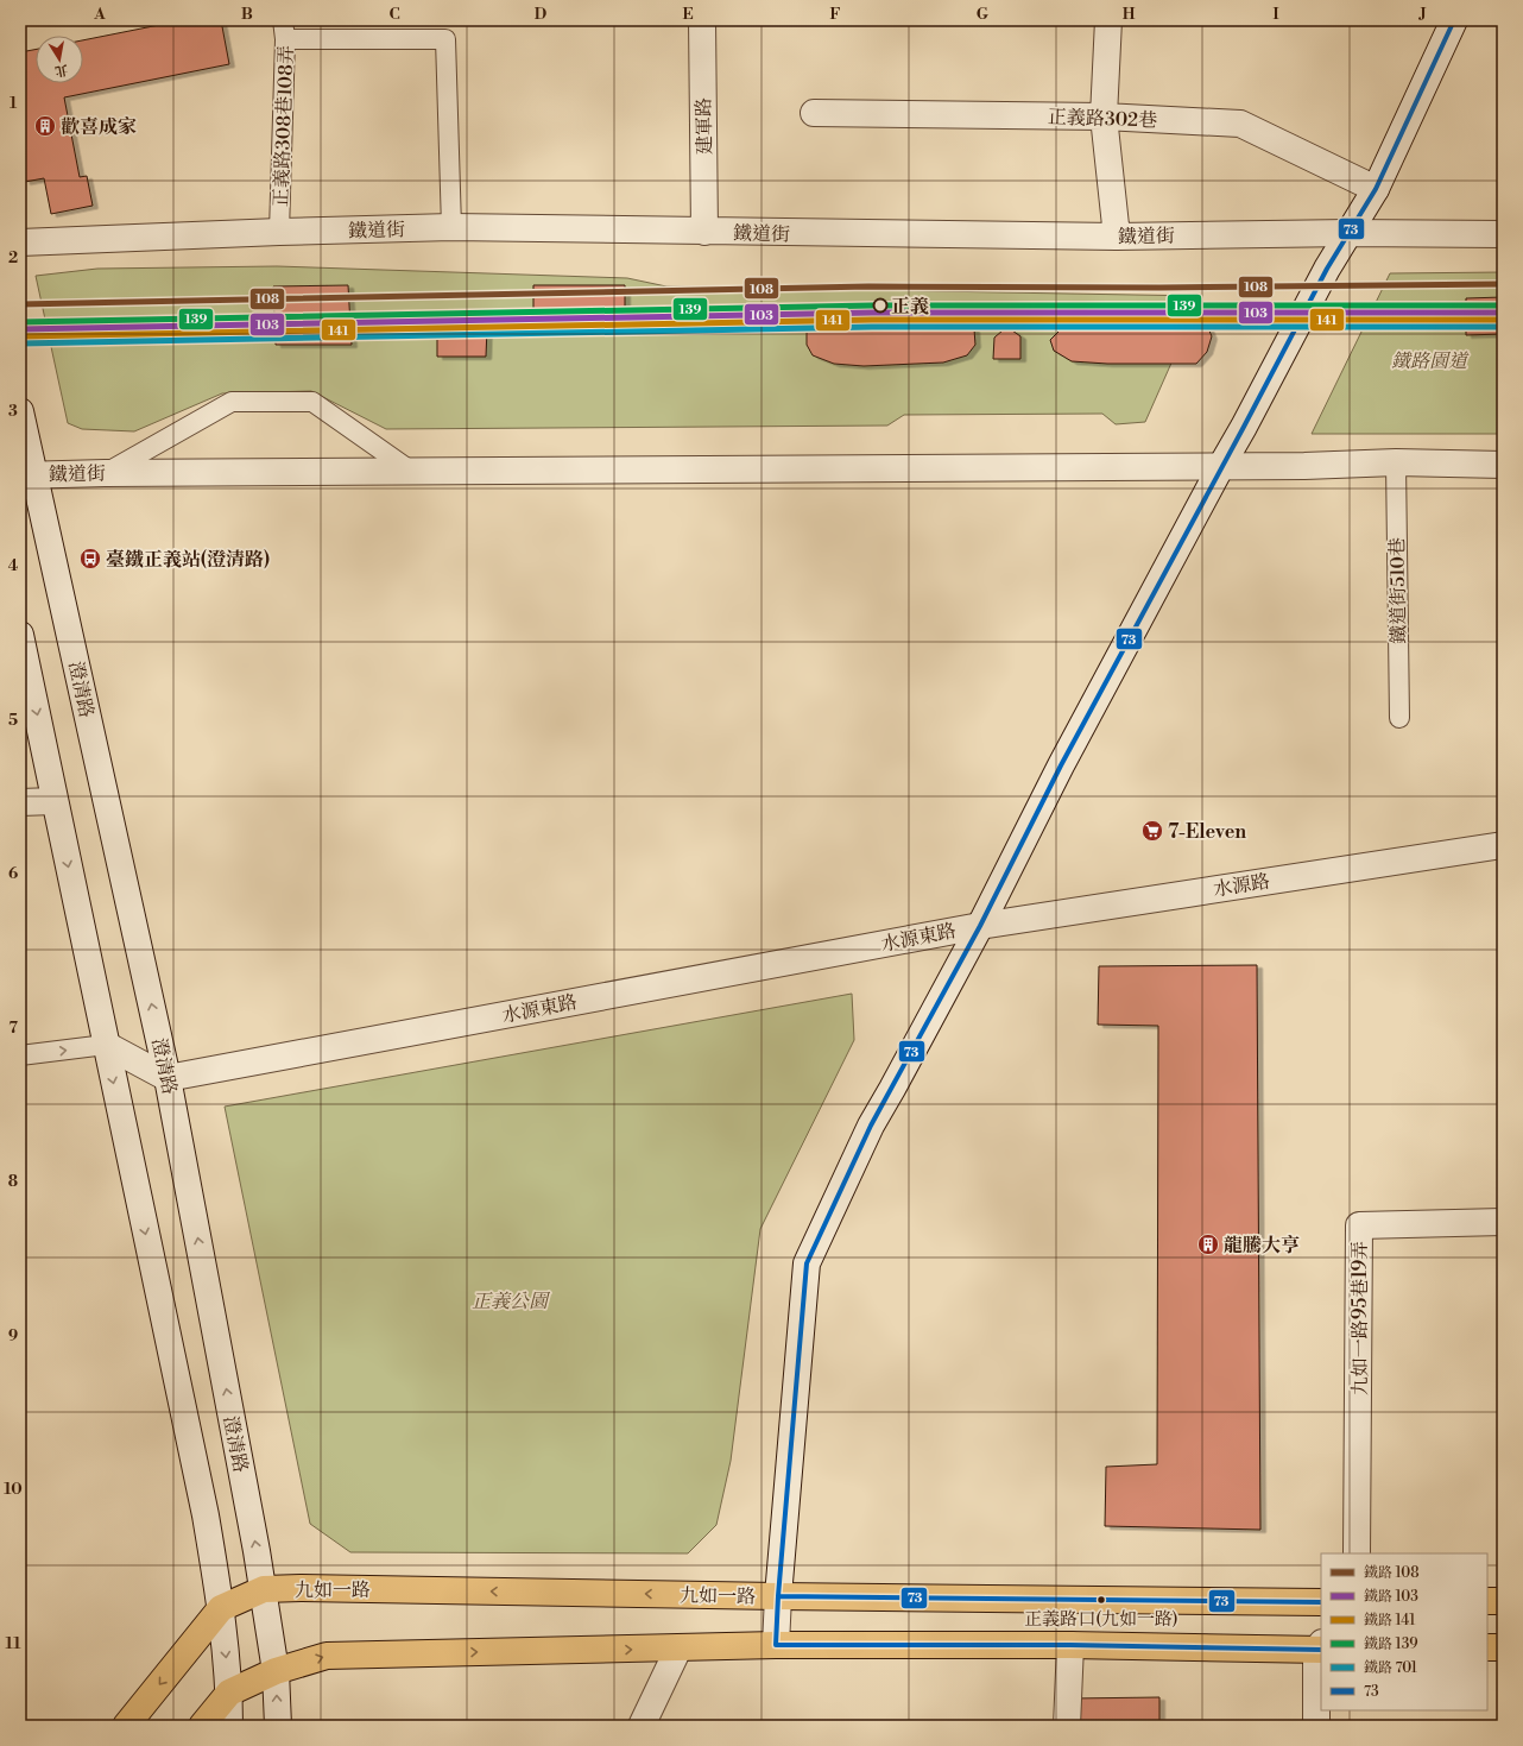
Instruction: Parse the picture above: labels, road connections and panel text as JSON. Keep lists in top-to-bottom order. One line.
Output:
{"streets":{"main road":["九如一路"],"street":["正義路302巷","建軍路","鐵道街","澄清路","水源路","水源東路","九如一路95巷19弄"],"lane":["正義路308巷108弄","鐵道街510巷"]},"crossings":[["正義路308巷108弄","鐵道街"],["建軍路","鐵道街"],["鐵道街","鐵道街510巷"],["鐵道街","澄清路"],["澄清路","水源東路"],["澄清路","九如一路"],["水源路","水源東路"]],"parks":["鐵路園道","正義公園"],"places":{"building":["歡喜成家","龍騰大亨"],"other":["正義","正義路口(九如一路)"],"bus stop":["臺鐵正義站(澄清路)"],"supermarket":["7-Eleven"]},"lines":["transit line 73","rail line 108","rail line 139","rail line 103","rail line 141","rail line 701"],"legend":["鐵路 108","鐵路 103","鐵路 141","鐵路 139","鐵路 701","73"],"north":"bottom","grid":{"columns":["A","B","C","D","E","F","G","H","I","J"],"rows":["1","2","3","4","5","6","7","8","9","10","11"]}}
